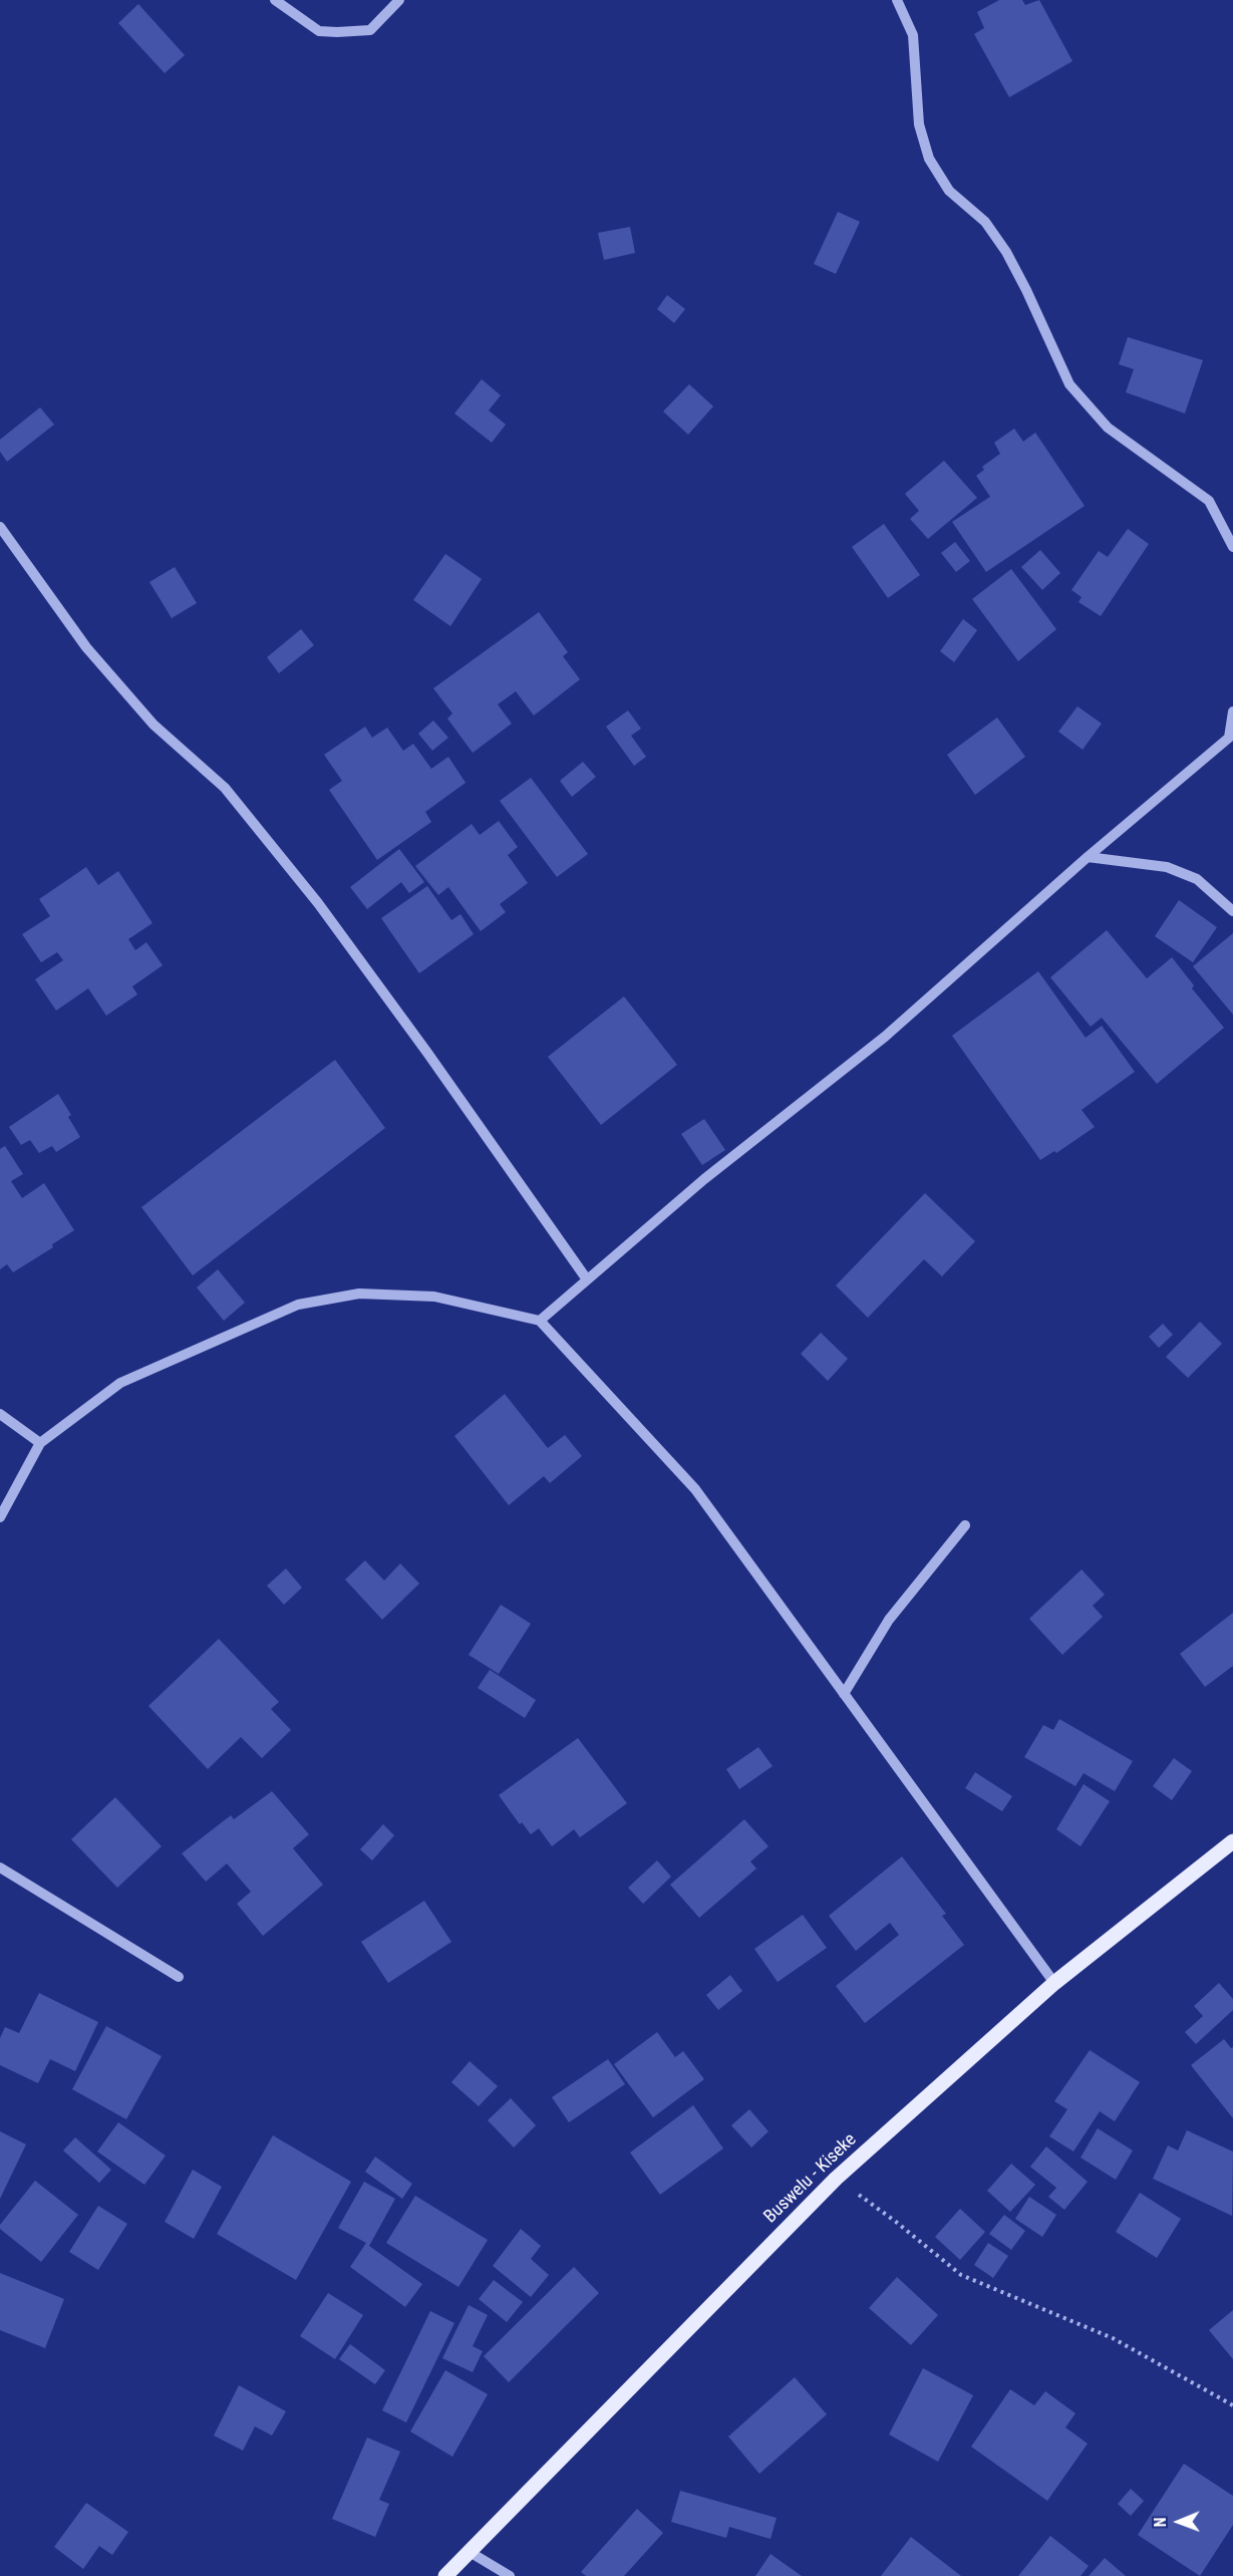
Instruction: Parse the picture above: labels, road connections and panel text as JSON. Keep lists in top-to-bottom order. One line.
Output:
{"streets":{"main road":["Buswelu - Kiseke"]},"north":"left"}
